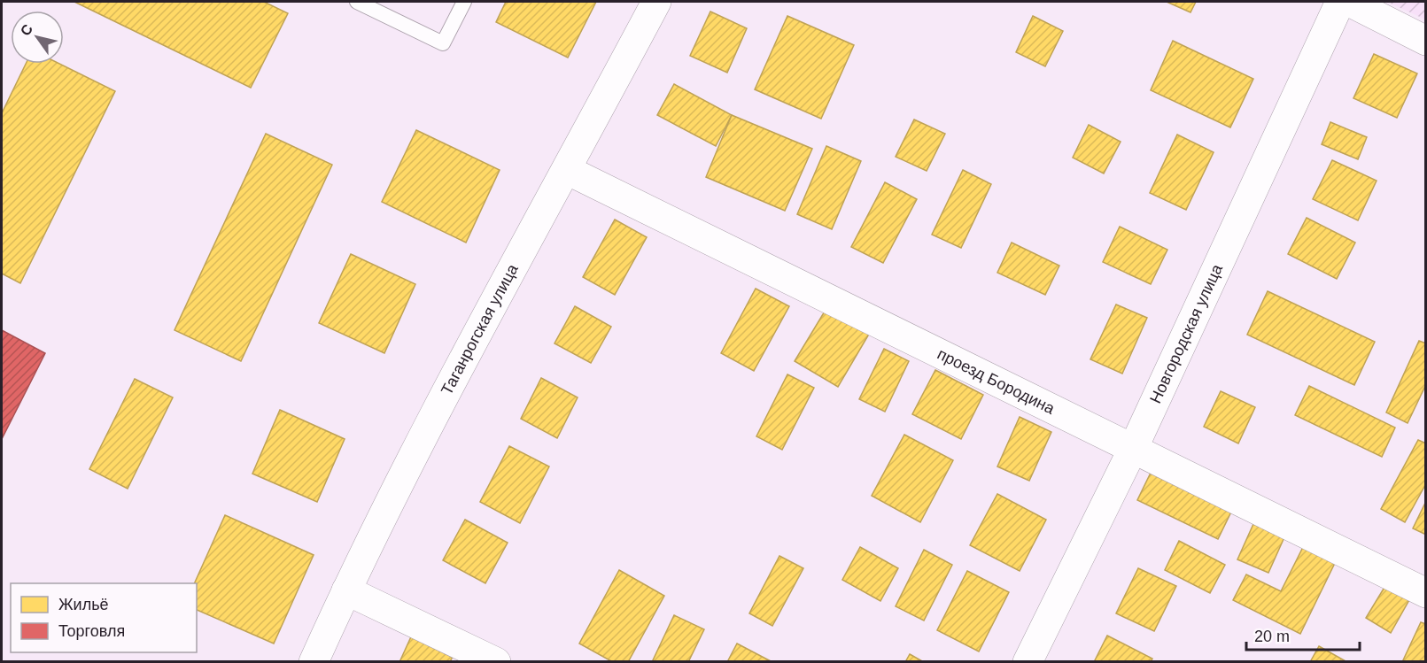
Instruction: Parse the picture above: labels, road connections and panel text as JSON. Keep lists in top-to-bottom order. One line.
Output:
{"streets":{"street":["Таганрогская улица","Новгородская улица","проезд Бородина"]},"crossings":[["Таганрогская улица","проезд Бородина"],["Новгородская улица","проезд Бородина"]],"legend":["Жильё","Торговля"],"scale_bar":"20 m","north":"top left"}
